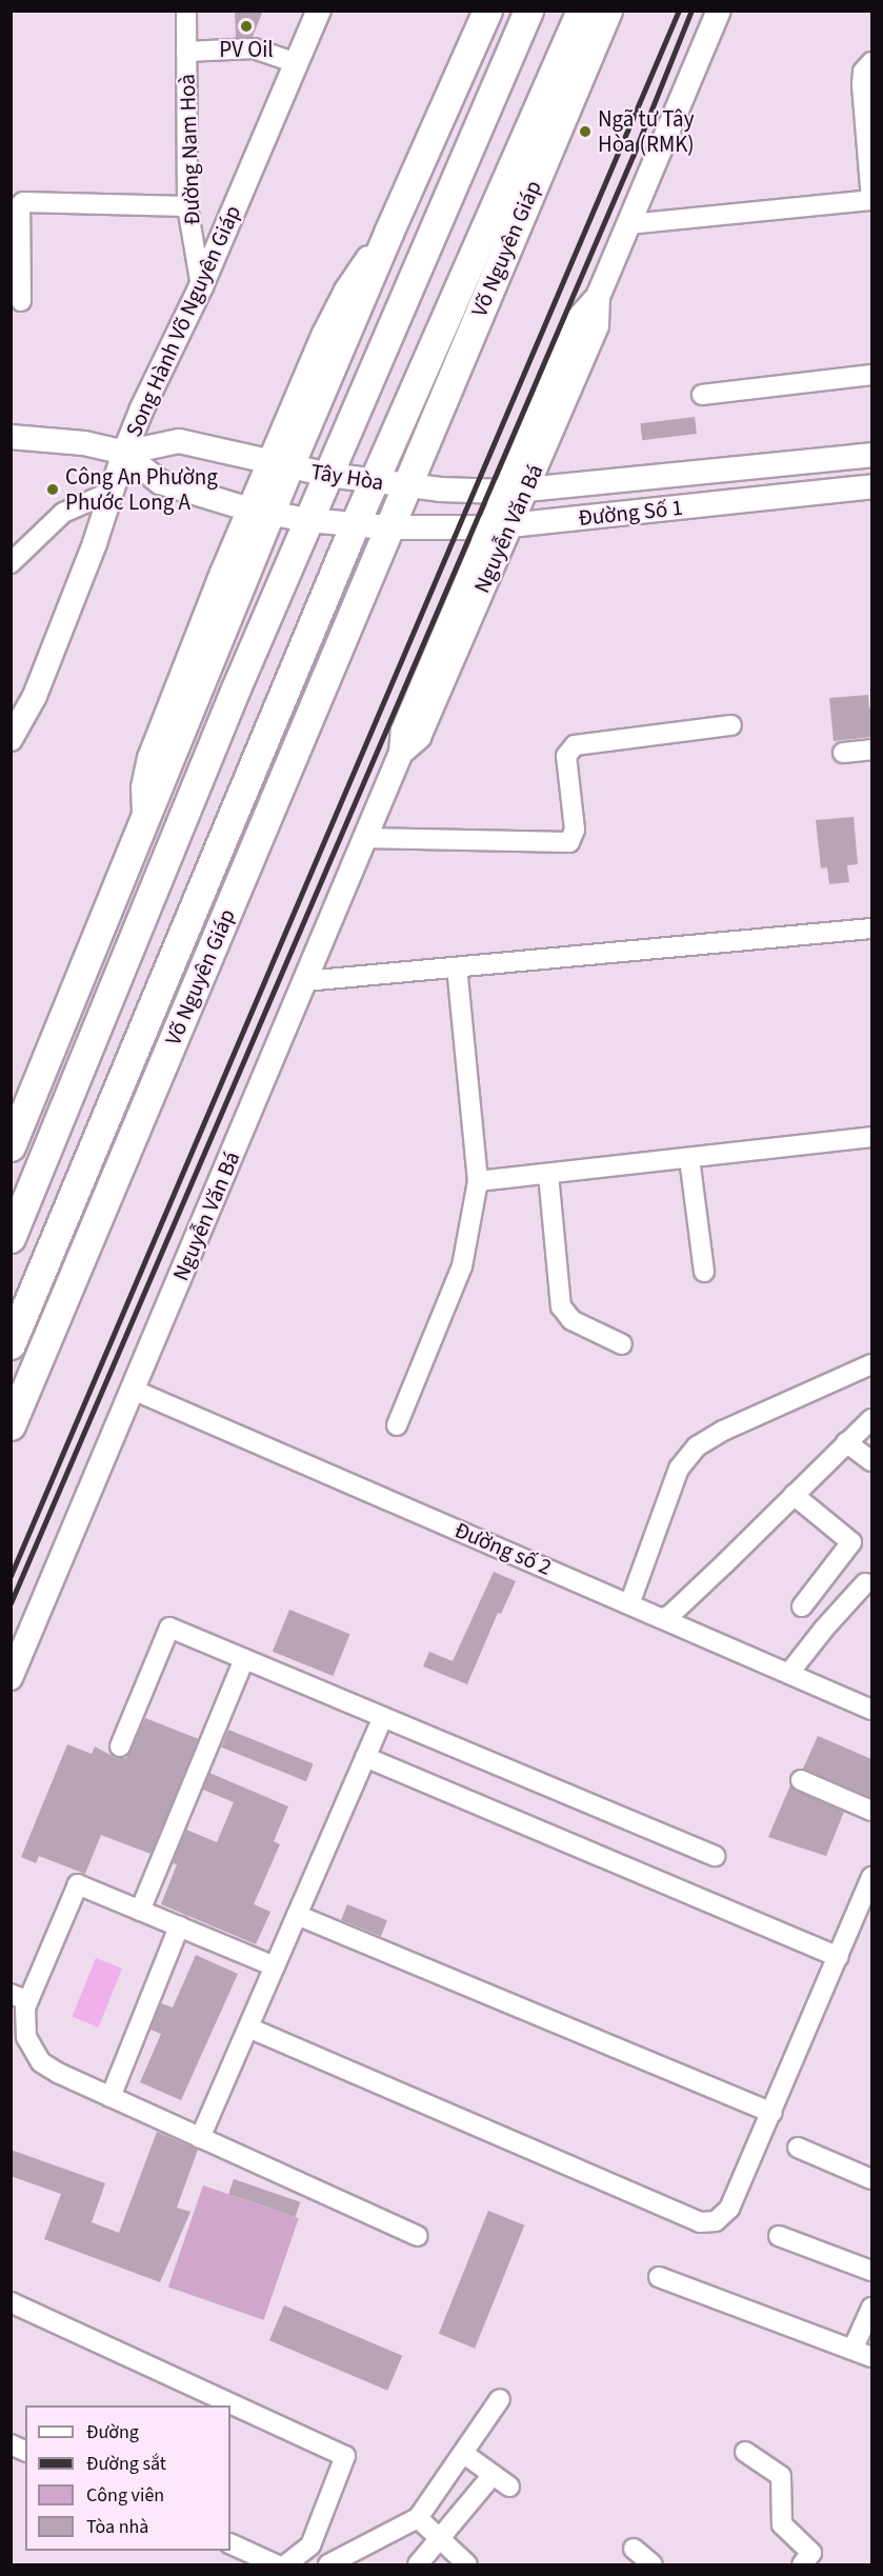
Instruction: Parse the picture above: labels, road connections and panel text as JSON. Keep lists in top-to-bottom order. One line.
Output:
{"streets":{"highway":["Võ Nguyên Giáp"],"main road":["Song Hành Võ Nguyên Giáp","Tây Hòa","Đường Số 1","Nguyễn Văn Bá"],"street":["Đường Nam Hoà","Đường số 2"]},"crossings":[["Đường Nam Hoà","Song Hành Võ Nguyên Giáp"],["Võ Nguyên Giáp","Tây Hòa"],["Võ Nguyên Giáp","Đường Số 1"],["Song Hành Võ Nguyên Giáp","Tây Hòa"],["Tây Hòa","Đường Số 1"],["Đường Số 1","Nguyễn Văn Bá"],["Nguyễn Văn Bá","Đường số 2"]],"places":["PV Oil","Ngã tư Tây Hòa (RMK)","Công An Phường Phước Long A"],"legend":["Đường","Đường sắt","Công viên","Tòa nhà"]}
